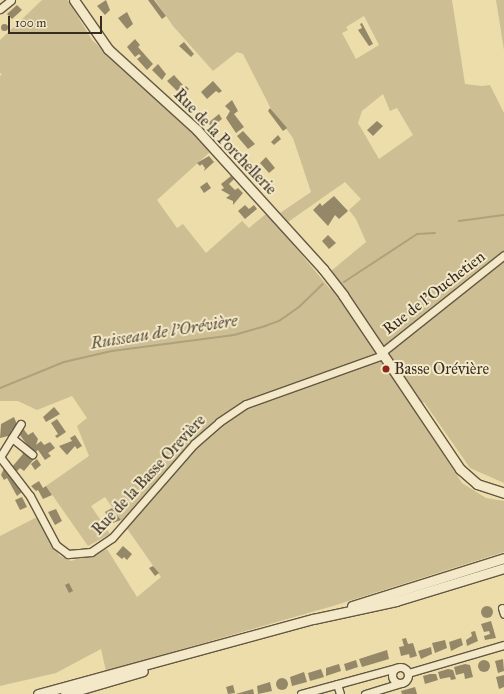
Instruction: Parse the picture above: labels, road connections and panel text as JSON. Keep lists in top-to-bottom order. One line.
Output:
{"streets":{"main road":["Rue de la Porchellerie"],"street":["Rue de l'Ouchetien","Rue de la Basse Orevière"]},"crossings":[["Rue de la Porchellerie","Rue de l'Ouchetien"],["Rue de la Porchellerie","Rue de la Basse Orevière"],["Rue de l'Ouchetien","Rue de la Basse Orevière"]],"water":["Ruisseau de l'Orévière"],"places":["Basse Orévière"],"scale_bar":"100 m"}
